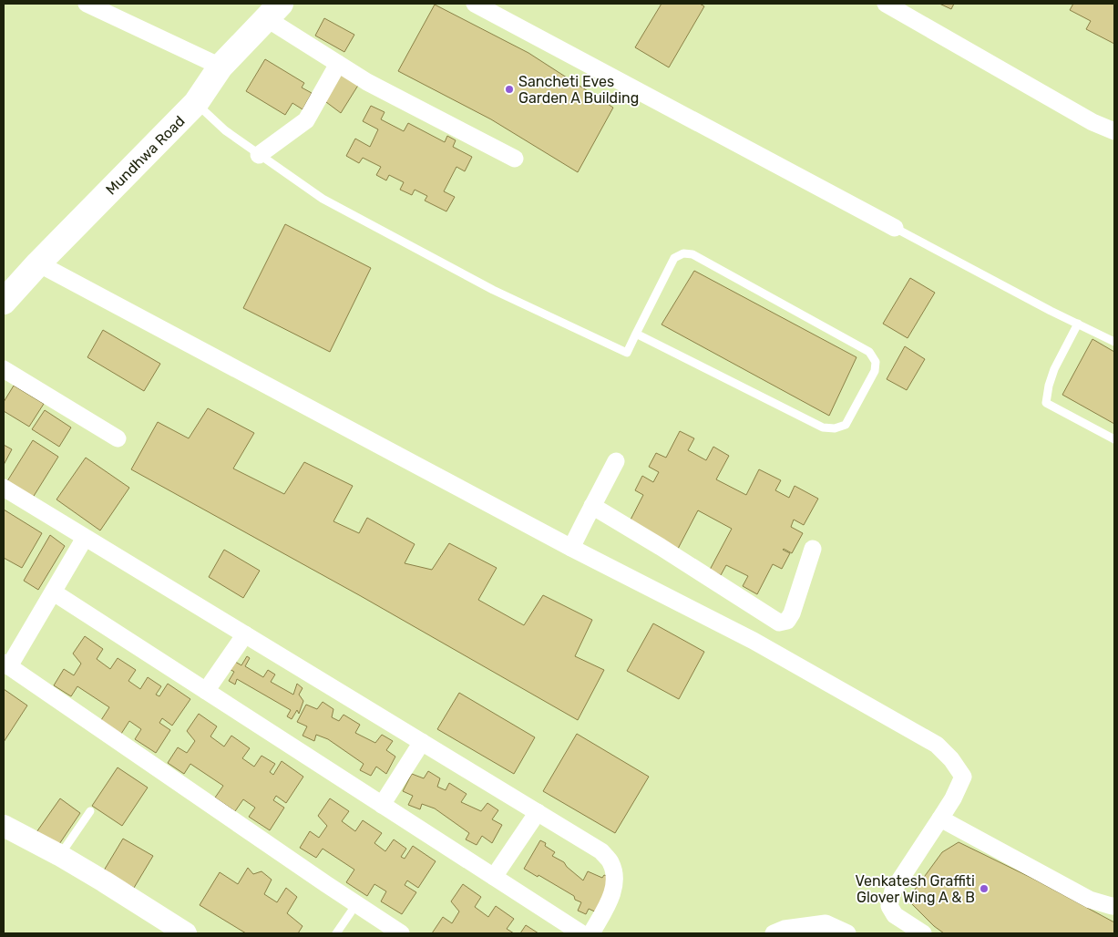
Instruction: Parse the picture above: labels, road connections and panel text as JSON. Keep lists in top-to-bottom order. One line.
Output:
{"streets":{"main road":["Mundhwa Road"]},"places":["Sancheti Eves Garden A Building","Venkatesh Graffiti Glover Wing A & B"]}
